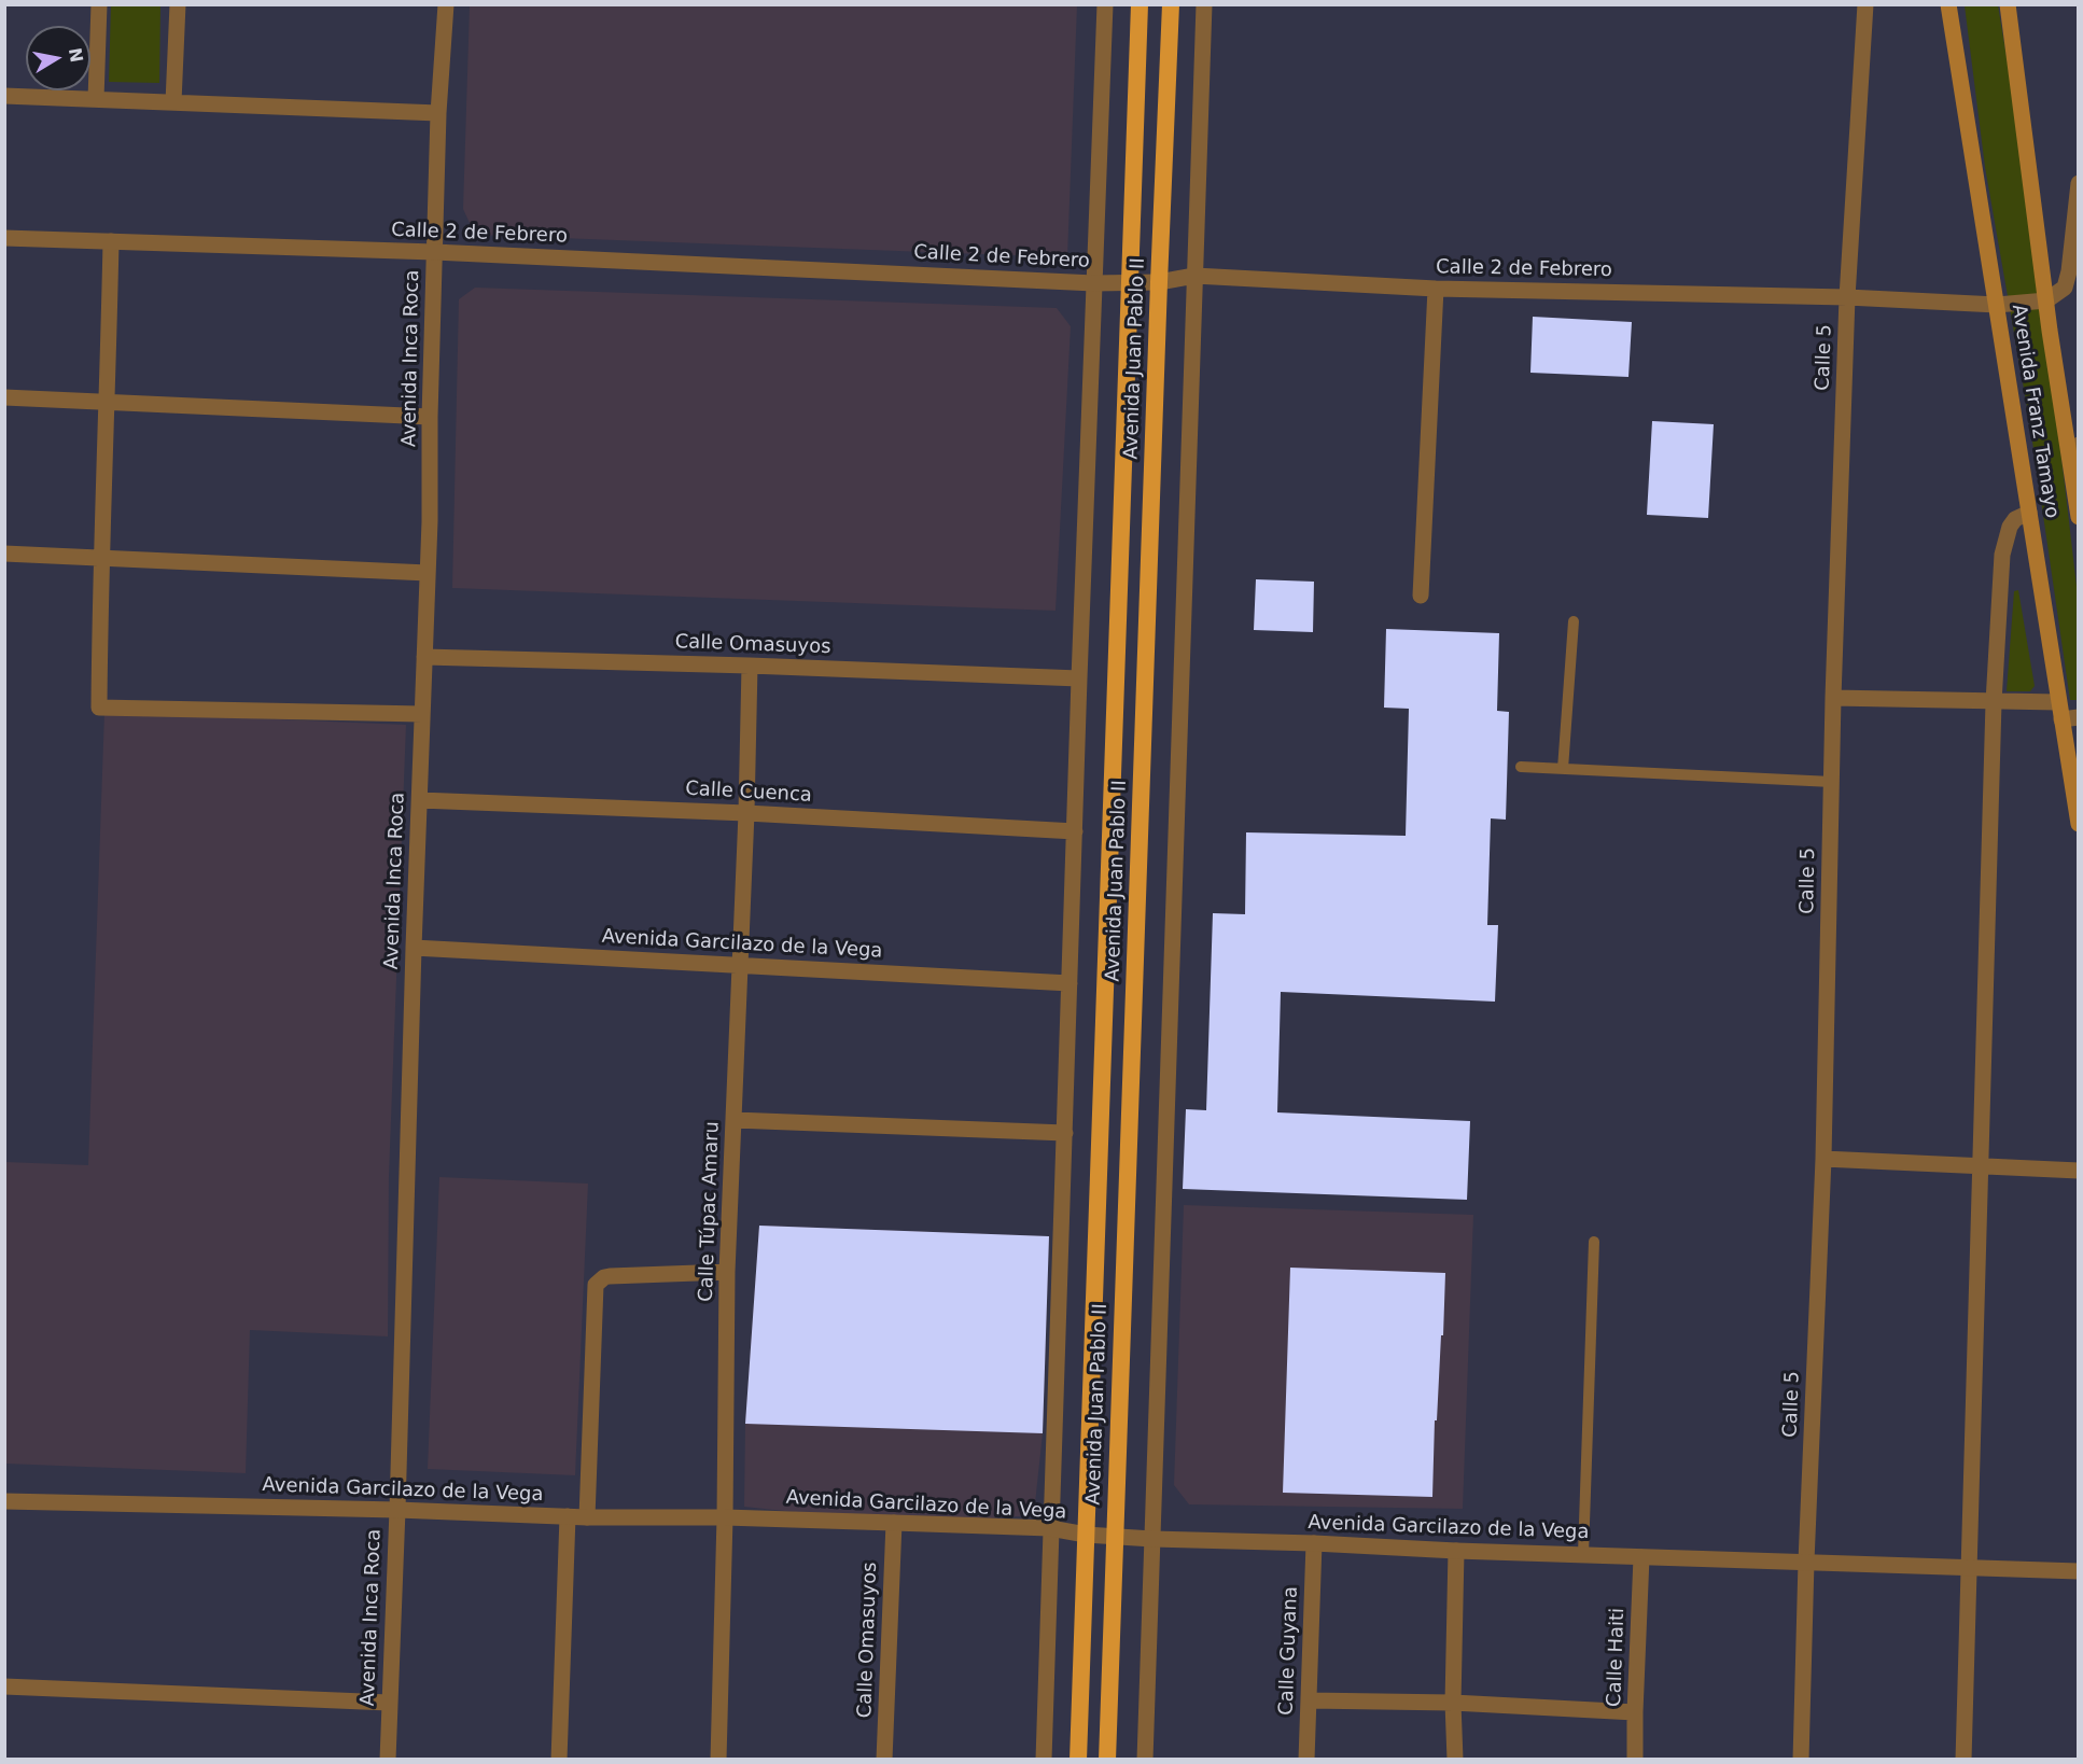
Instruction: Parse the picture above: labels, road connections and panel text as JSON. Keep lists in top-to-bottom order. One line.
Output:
{"streets":{"highway":["Avenida Juan Pablo II"],"main road":["Avenida Franz Tamayo"],"street":["Calle 2 de Febrero","Calle 5","Avenida Inca Roca","Calle Omasuyos","Calle Cuenca","Avenida Garcilazo de la Vega","Calle Túpac Amaru","Calle Guyana","Calle Haiti"]},"crossings":[["Calle 2 de Febrero","Calle 5"],["Calle 2 de Febrero","Avenida Inca Roca"],["Calle 2 de Febrero","Avenida Juan Pablo II"],["Calle 2 de Febrero","Avenida Franz Tamayo"],["Calle 5","Avenida Garcilazo de la Vega"],["Avenida Inca Roca","Calle Omasuyos"],["Avenida Inca Roca","Calle Cuenca"],["Avenida Inca Roca","Avenida Garcilazo de la Vega"],["Avenida Juan Pablo II","Avenida Garcilazo de la Vega"],["Calle Omasuyos","Avenida Garcilazo de la Vega"],["Calle Omasuyos","Calle Túpac Amaru"],["Calle Cuenca","Calle Túpac Amaru"],["Avenida Garcilazo de la Vega","Calle Túpac Amaru"],["Avenida Garcilazo de la Vega","Calle Guyana"],["Avenida Garcilazo de la Vega","Calle Haiti"]],"north":"right"}
